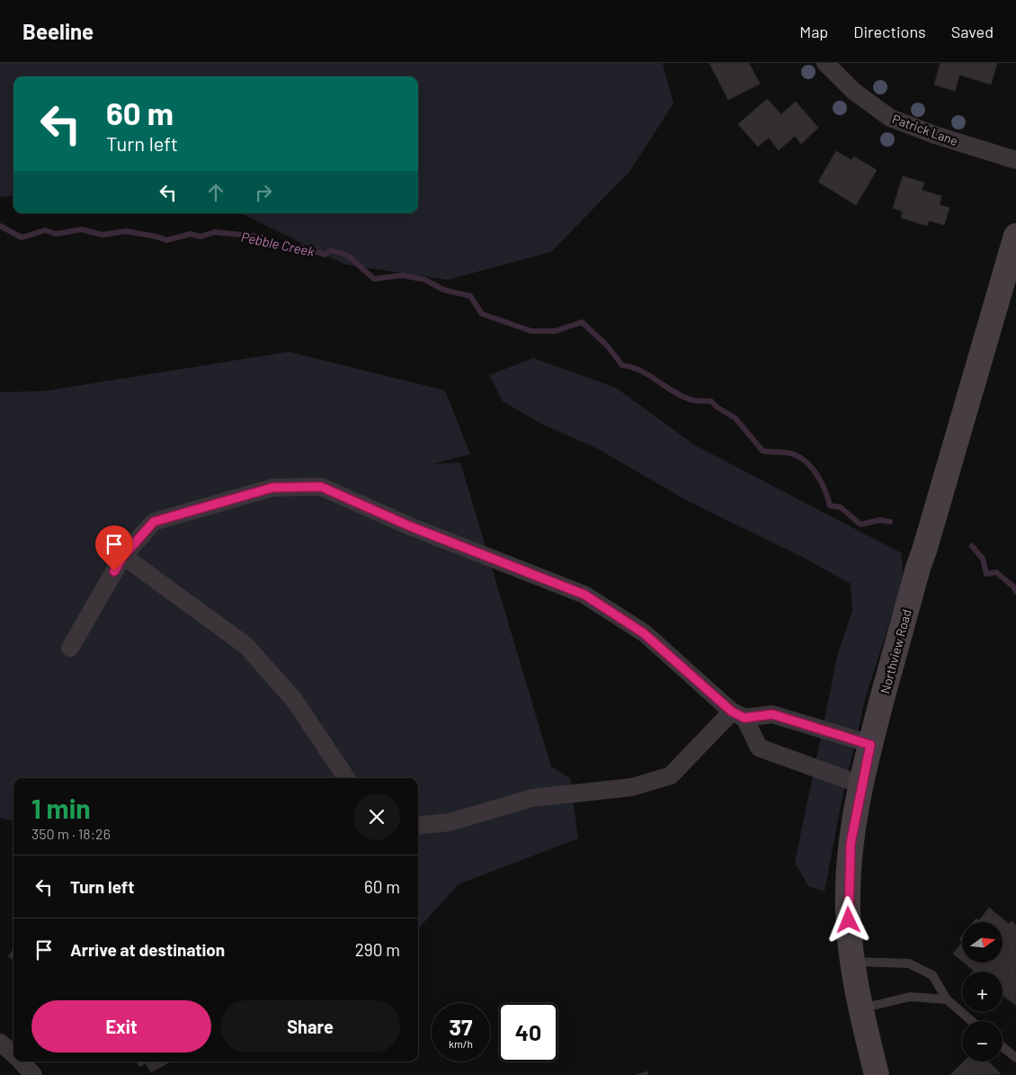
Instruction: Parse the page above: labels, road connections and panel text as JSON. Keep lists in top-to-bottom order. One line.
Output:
{"streets":{"street":["Patrick Lane","Northview Road"]},"water":["Pebble Creek"],"north":"right","page":{"header":"Beeline","nav":["Map","Directions","Saved"],"turn":["60 m","Turn left"],"heading":["1 min","350 m · 18:26"],"list":[{"name":"Turn left","value":"60 m"},{"name":"Arrive at destination","value":"290 m"}],"map_buttons":["+","−"],"buttons":["Exit","Share"],"speed":"37 km/h","limit":"40"}}
